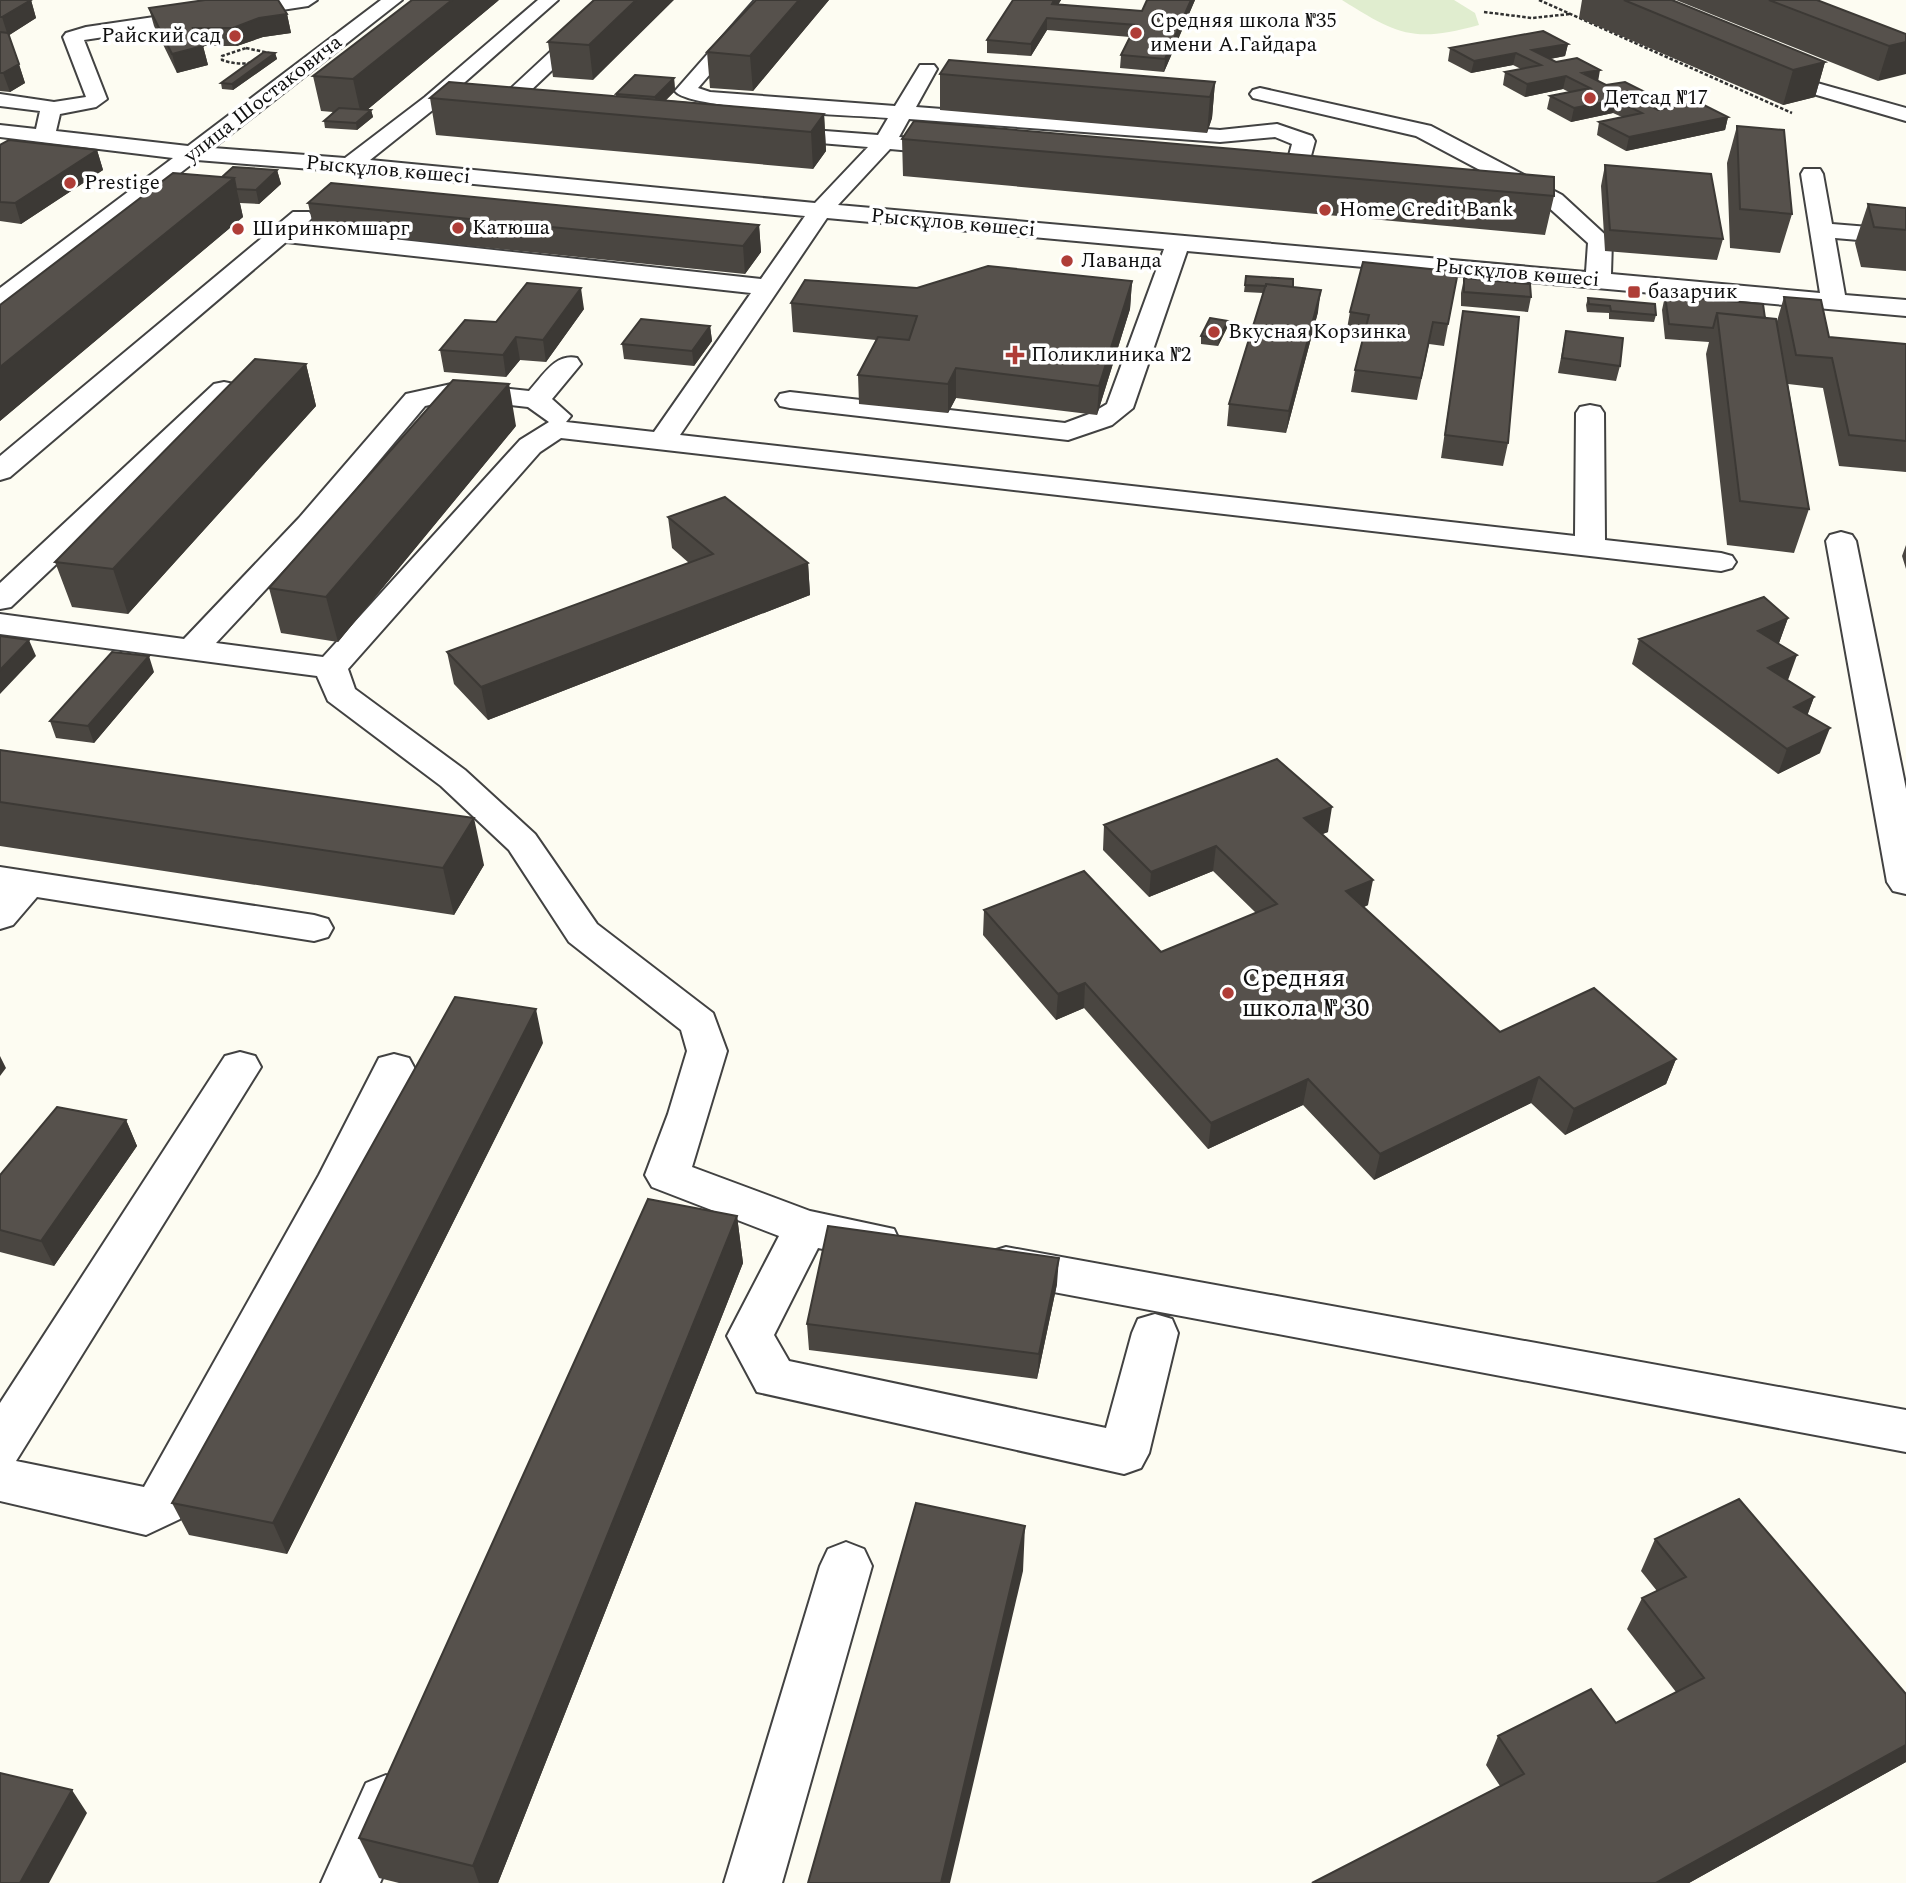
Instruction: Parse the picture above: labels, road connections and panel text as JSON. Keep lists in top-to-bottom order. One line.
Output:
{"streets":{"street":["улица Шостаковича","Рысқұлов көшесі"]},"crossings":[["улица Шостаковича","Рысқұлов көшесі"]],"places":{"other":["Средняя школа №35 имени А.Гайдара","Райский сад","Детсад №17","Prestige","Home Credit Bank","Катюша","Ширинкомшарг","Лаванда","Вкусная Корзинка","Средняя школа № 30"],"transit":["базарчик"],"health":["Поликлиника №2"]}}
